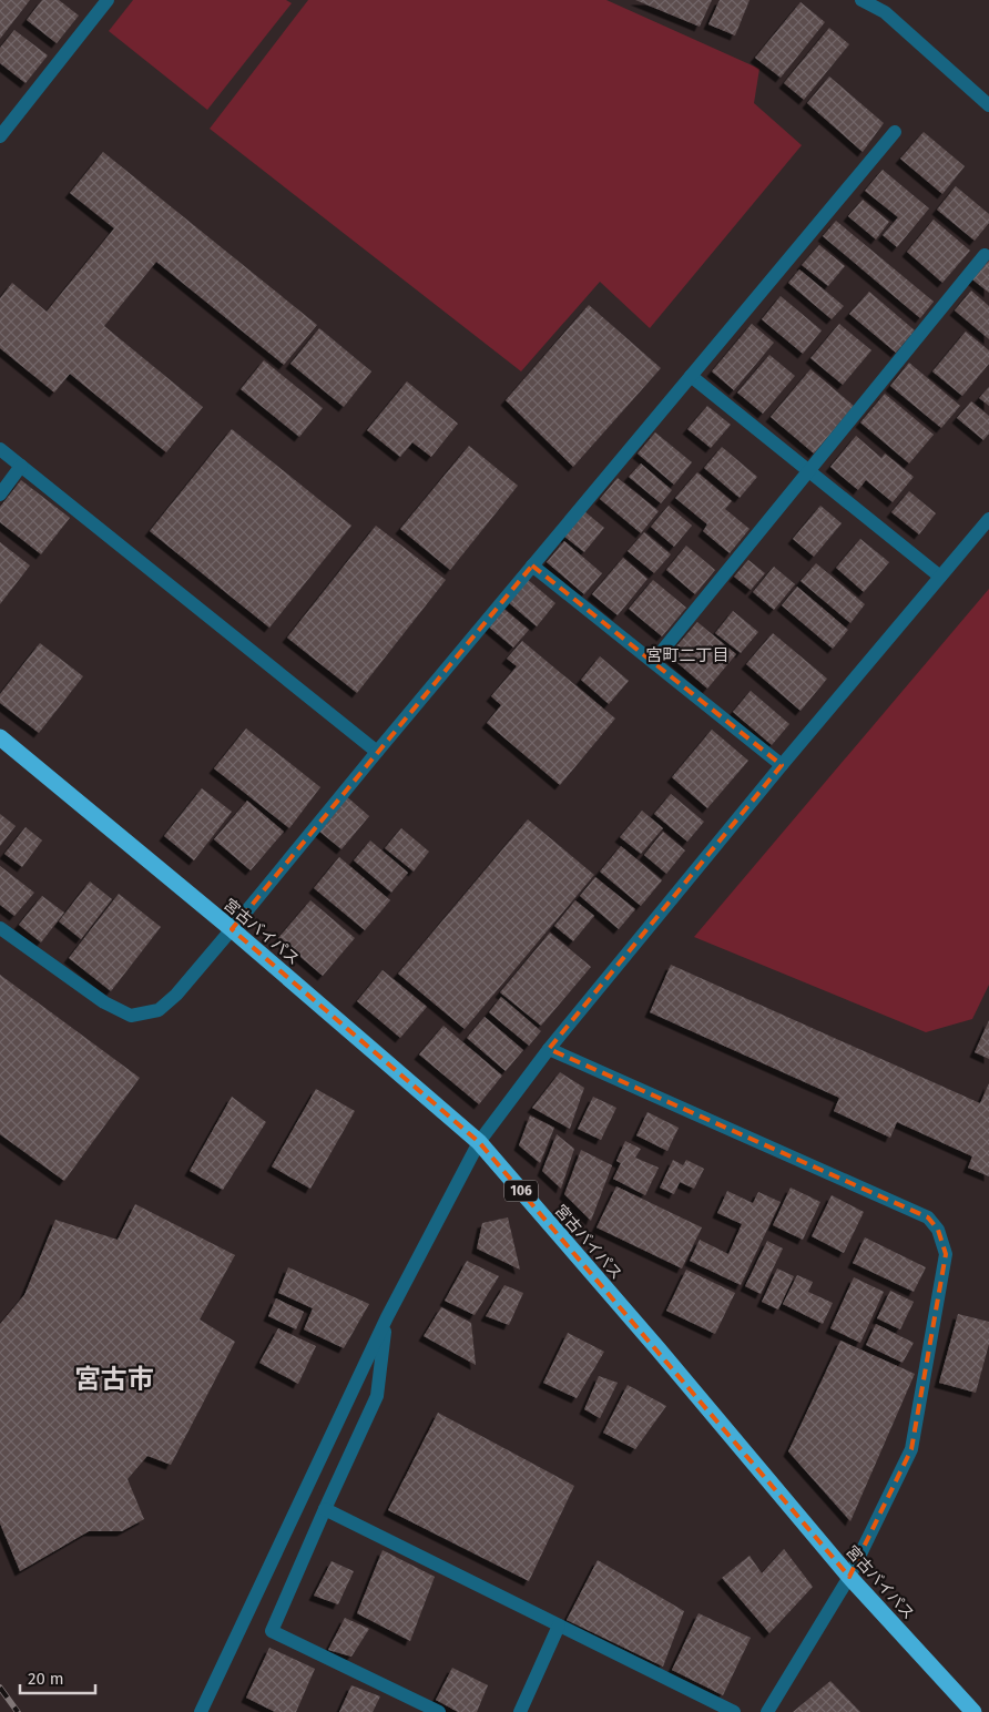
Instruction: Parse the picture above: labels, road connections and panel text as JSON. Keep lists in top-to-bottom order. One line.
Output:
{"streets":{"highway":["宮古バイパス","106"]},"districts":["宮町二丁目","宮古市"],"scale_bar":"20 m"}
